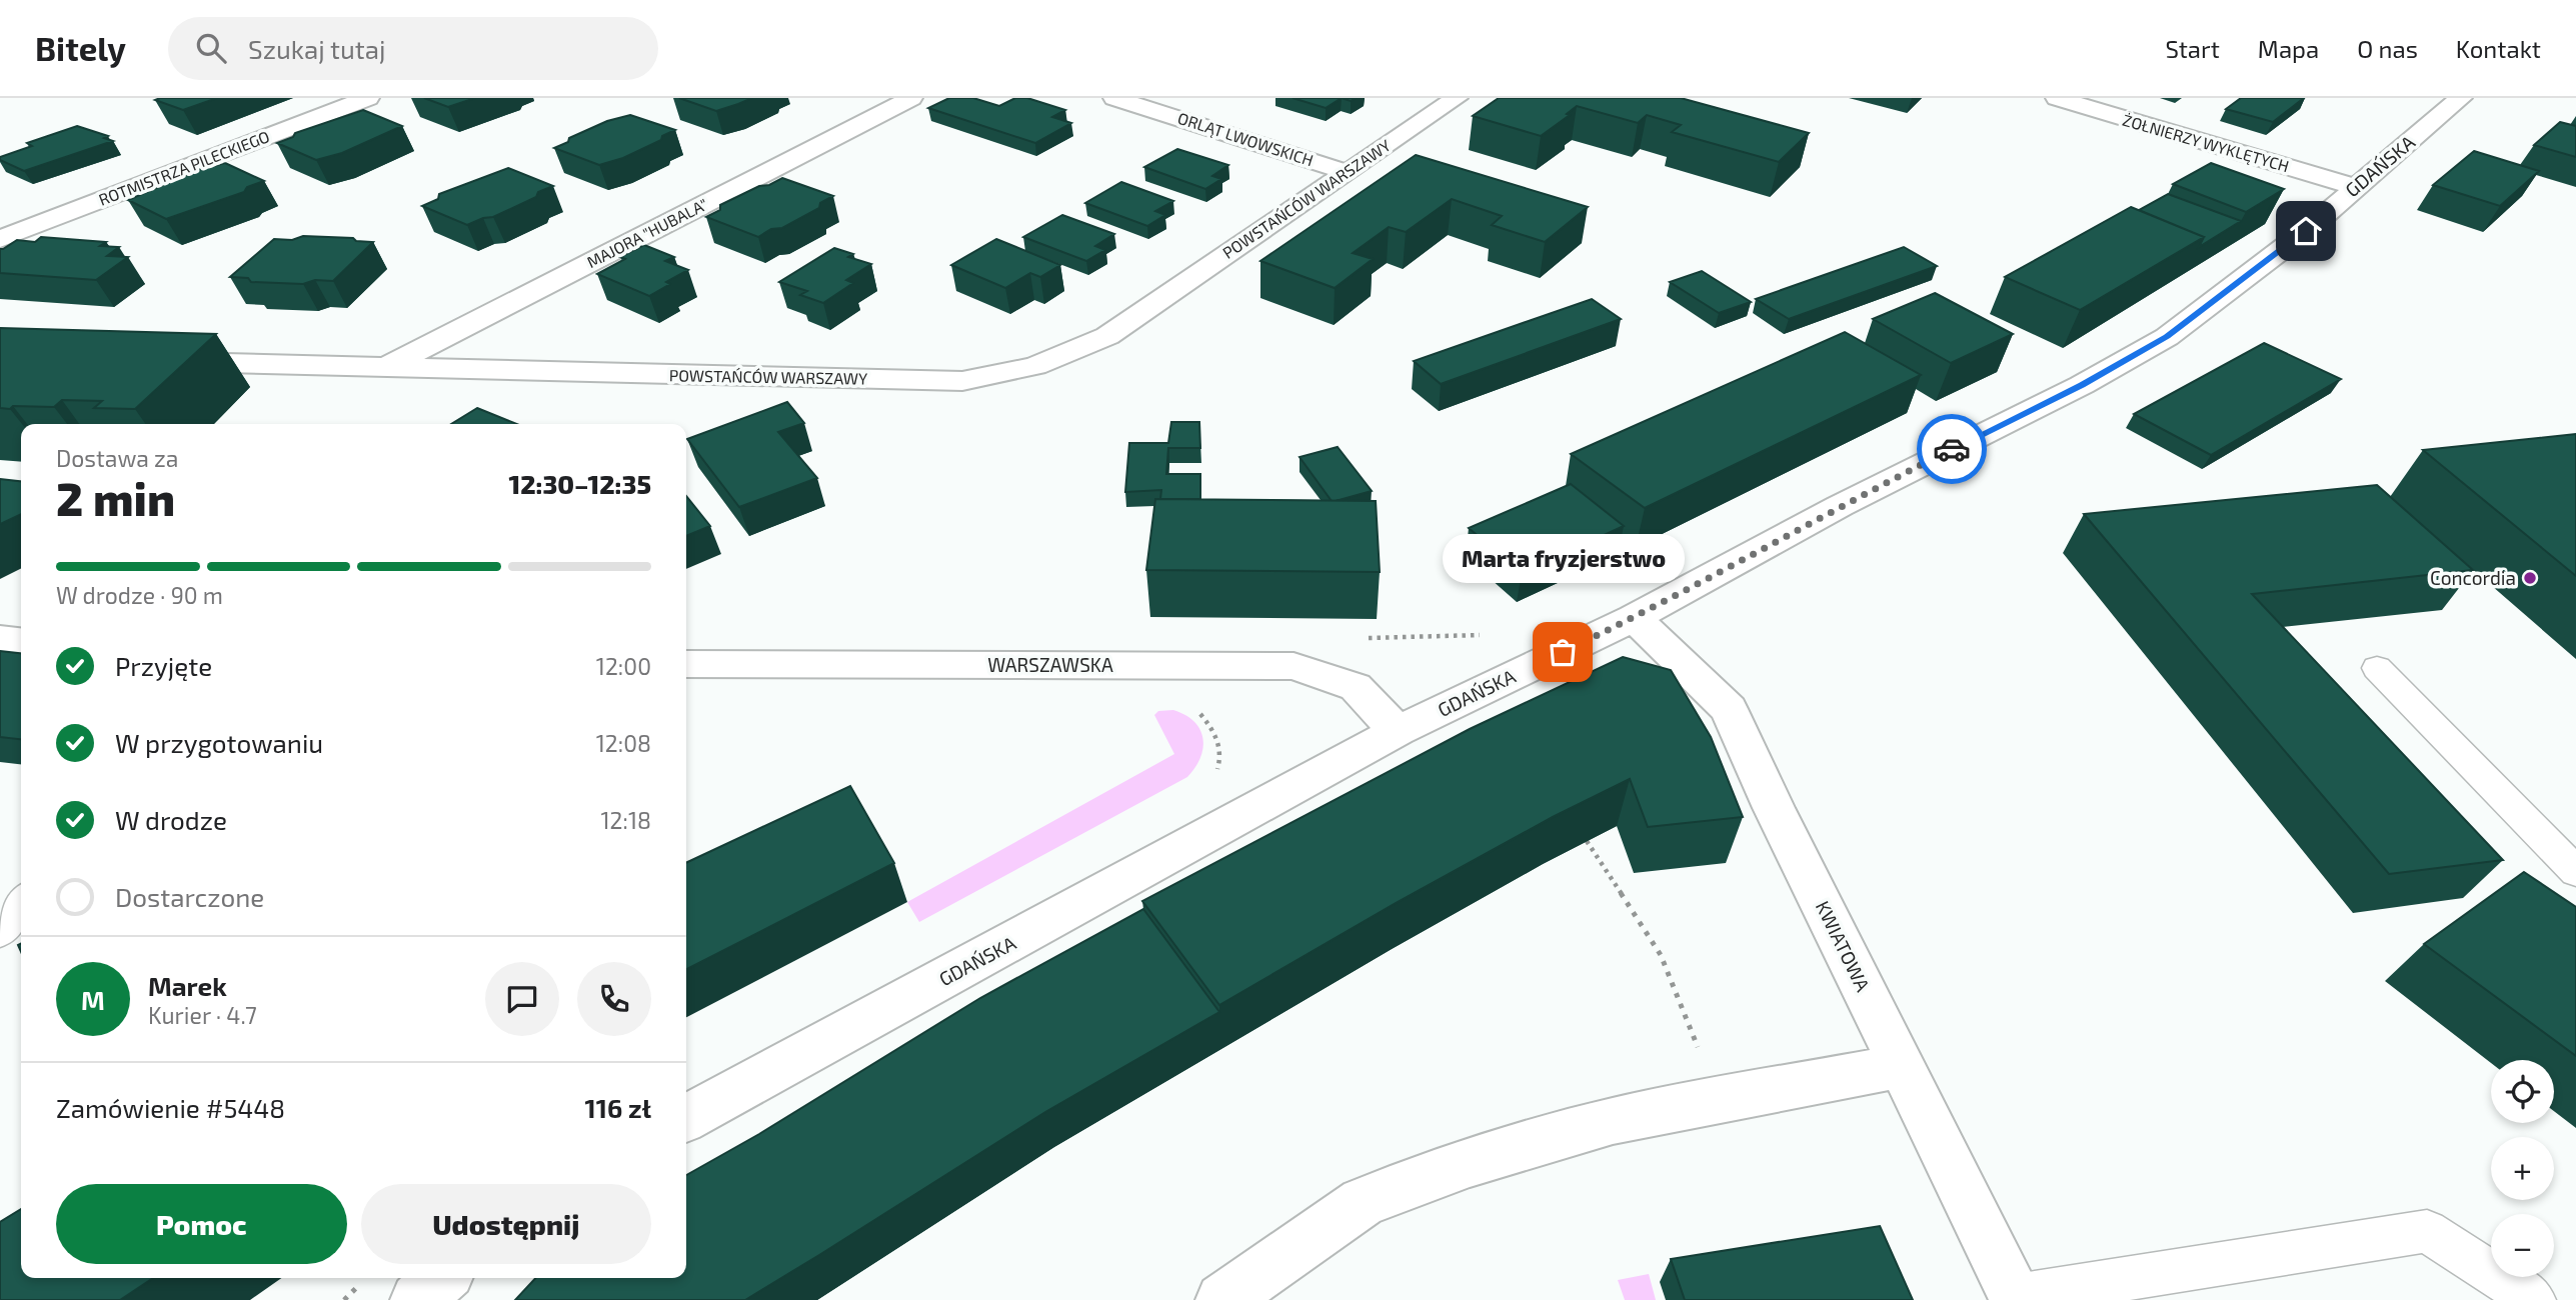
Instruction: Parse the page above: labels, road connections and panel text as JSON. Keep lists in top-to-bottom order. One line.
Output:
{"streets":{"street":["ORLĄT LWOWSKICH","ŻOŁNIERZY WYKLĘTYCH","GDAŃSKA","ROTMISTRZA PILECKIEGO","POWSTAŃCÓW WARSZAWY","MAJORA \"HUBALA\"","WARSZAWSKA","KWIATOWA"]},"crossings":[["ORLĄT LWOWSKICH","POWSTAŃCÓW WARSZAWY"],["ŻOŁNIERZY WYKLĘTYCH","GDAŃSKA"],["GDAŃSKA","WARSZAWSKA"],["GDAŃSKA","KWIATOWA"],["POWSTAŃCÓW WARSZAWY","MAJORA \"HUBALA\""]],"places":["Concordia","Marta fryzjerstwo"],"page":{"header":"Bitely","search":"Szukaj tutaj","nav":["Start","Mapa","O nas","Kontakt"],"heading":["2 min","Dostawa za","12:30–12:35"],"panel":["Marek","Kurier · 4.7","Zamówienie #5448","116 zł"],"bubble":"Marta fryzjerstwo","bar":"W drodze · 90 m","list":[["Przyjęte","12:00"],["W przygotowaniu","12:08"],["W drodze","12:18"],"Dostarczone"],"round":"M","map_buttons":["+","−"],"buttons":["Pomoc","Udostępnij"]}}
